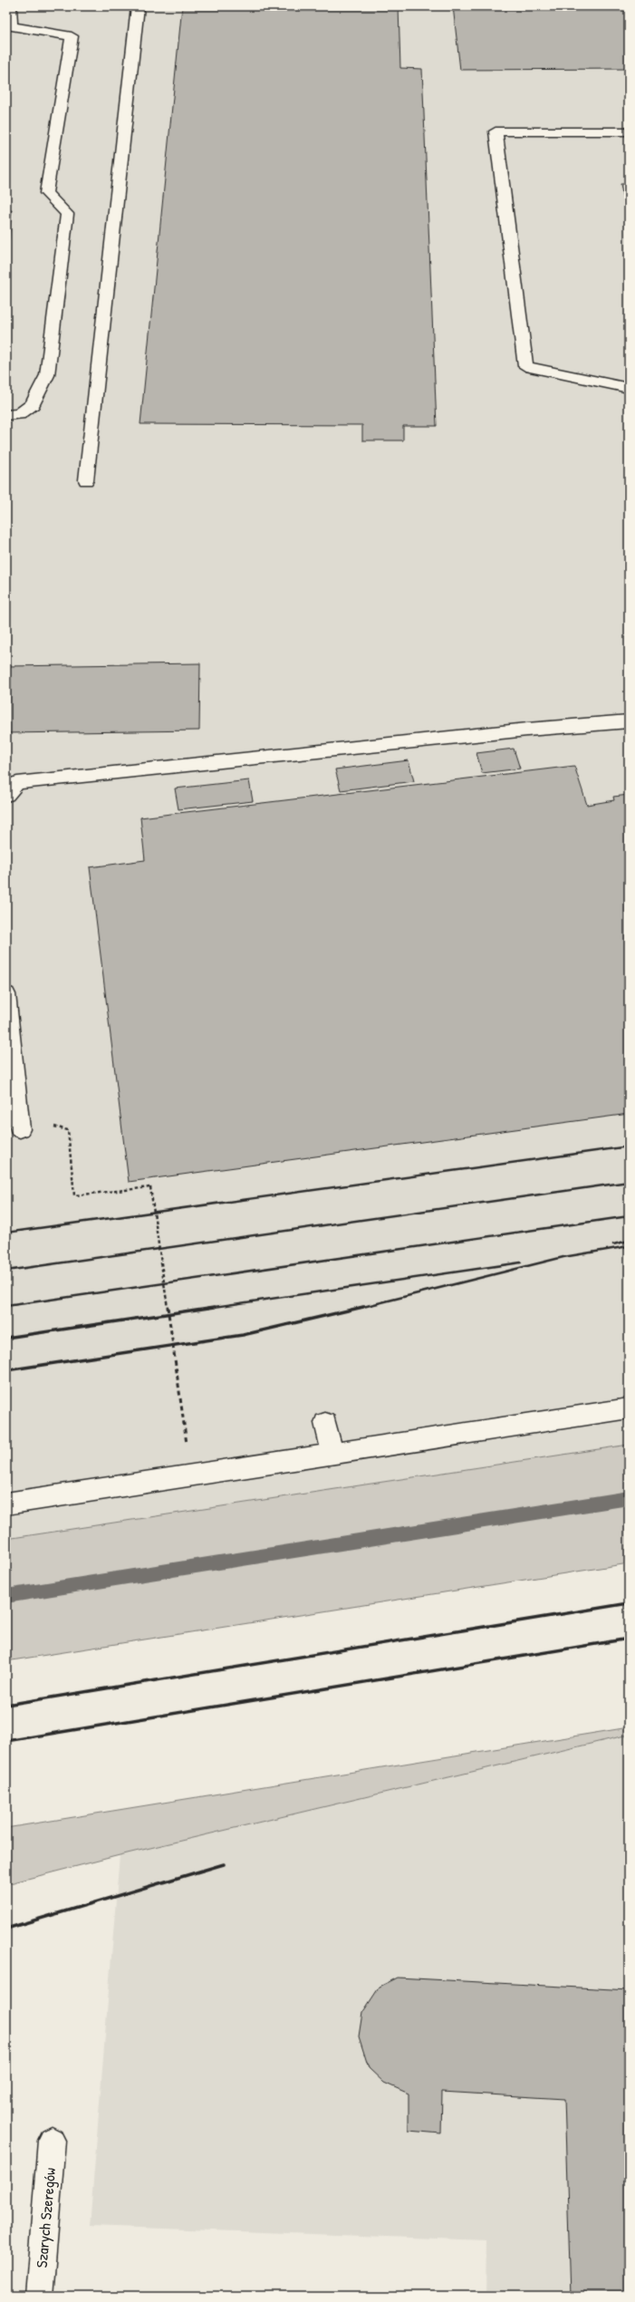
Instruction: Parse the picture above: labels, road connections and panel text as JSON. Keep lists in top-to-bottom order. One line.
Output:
{"streets":{"street":["Szarych Szeregów"]}}
